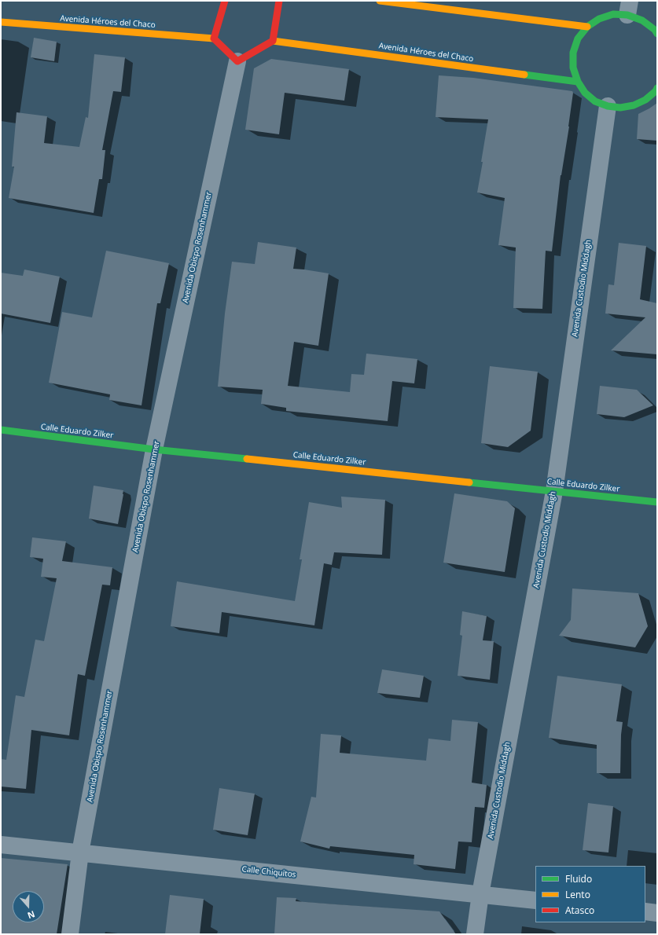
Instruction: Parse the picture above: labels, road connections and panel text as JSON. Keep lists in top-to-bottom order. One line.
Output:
{"streets":{"street":["Avenida Héroes del Chaco","Avenida Obispo Rosenhammer","Avenida Custodio Middagh","Calle Eduardo Zilker","Calle Chiquitos"]},"crossings":[["Avenida Obispo Rosenhammer","Calle Eduardo Zilker"],["Avenida Obispo Rosenhammer","Calle Chiquitos"],["Avenida Custodio Middagh","Calle Eduardo Zilker"],["Avenida Custodio Middagh","Calle Chiquitos"]],"legend":["Fluido","Lento","Atasco"],"north":"bottom"}
